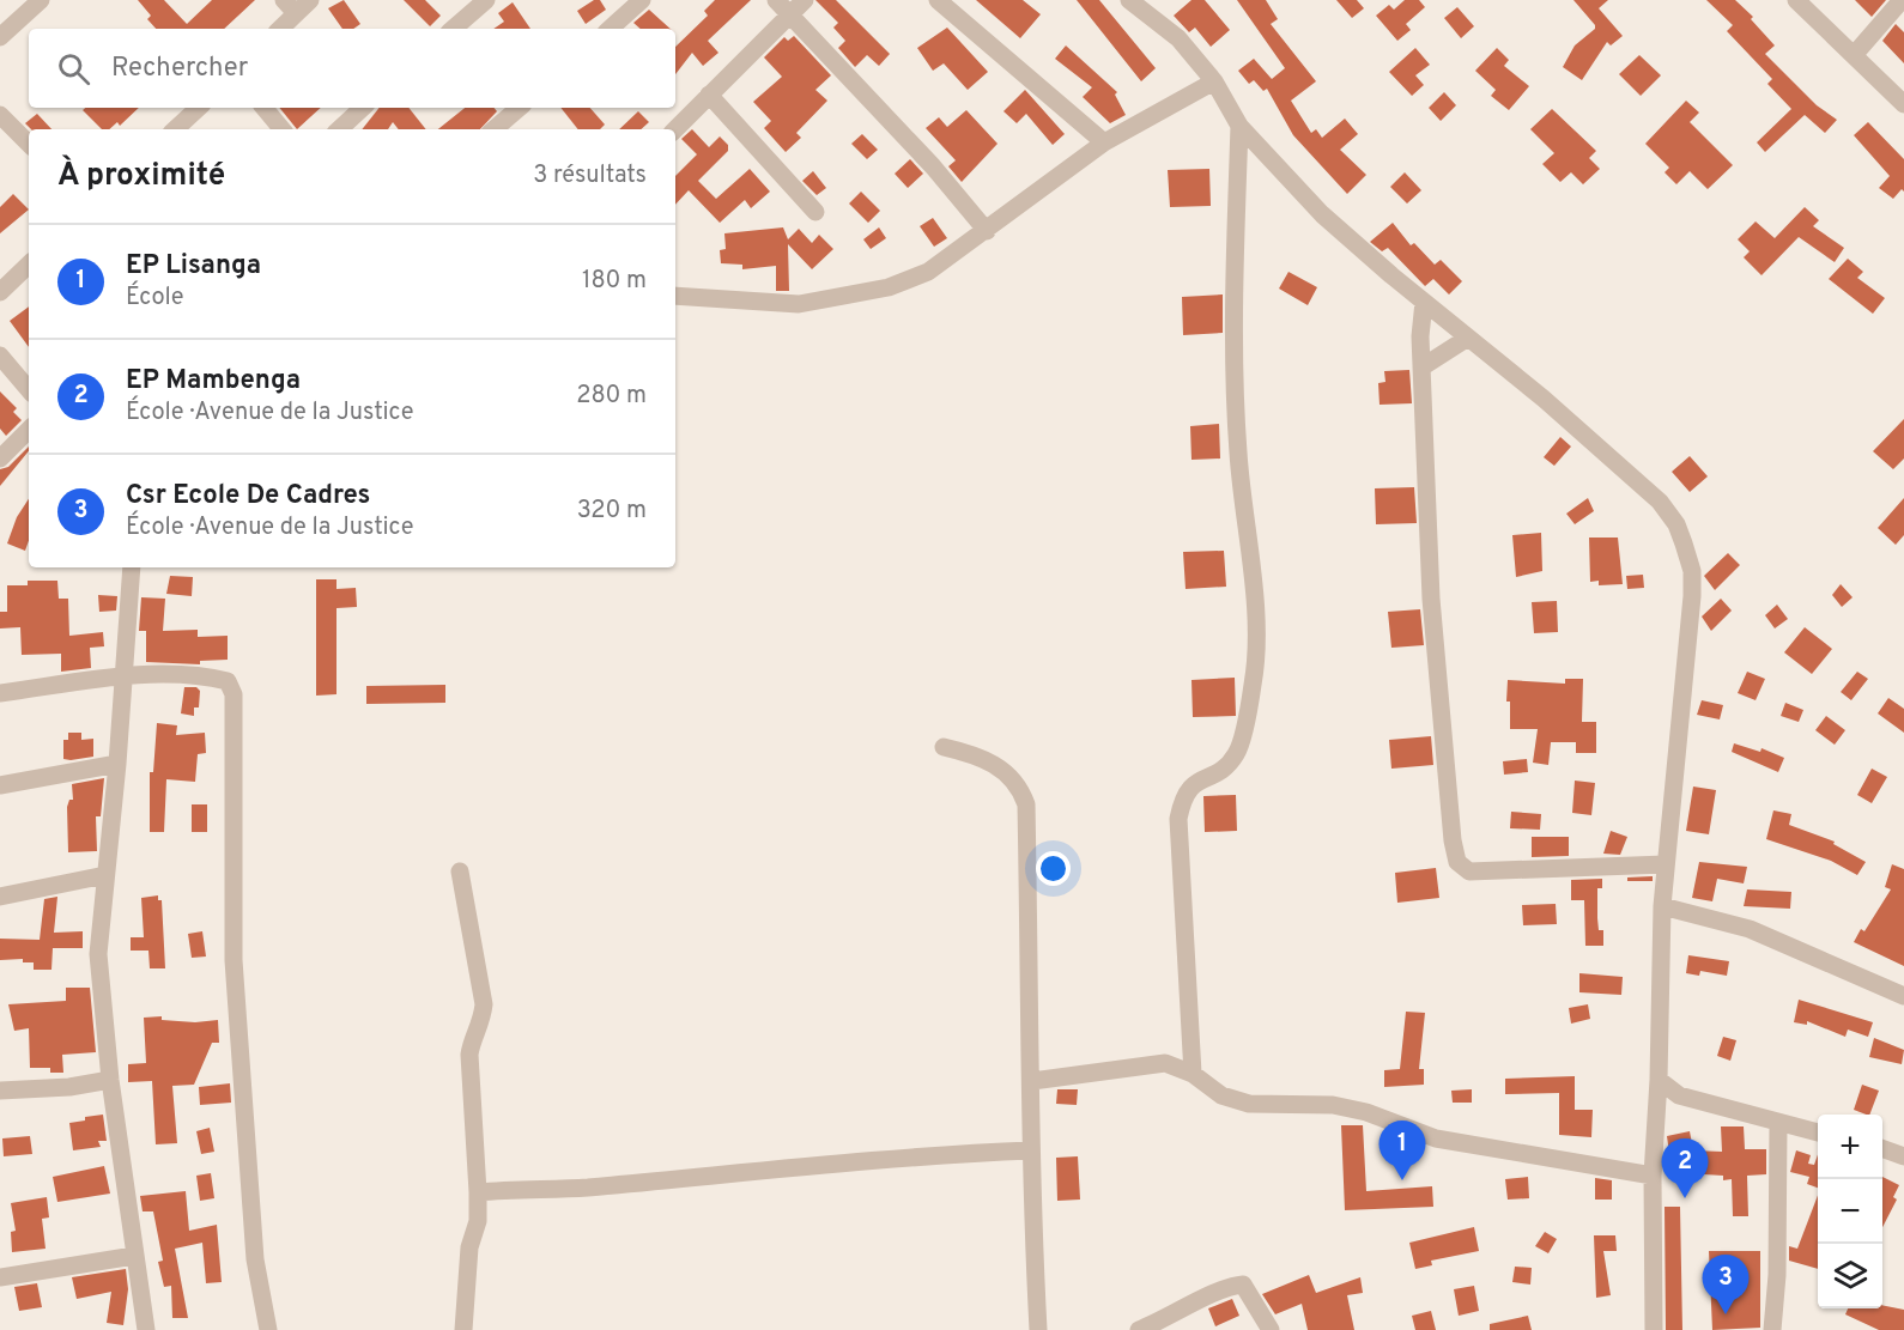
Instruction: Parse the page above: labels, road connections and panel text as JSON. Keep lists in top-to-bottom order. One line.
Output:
{"page":{"search":"Rechercher","heading":["À proximité","3 résultats"],"list":[{"mark":"1","name":"EP Lisanga","note":"École","value":"180 m"},{"mark":"2","name":"EP Mambenga","note":"École · Avenue de la Justice","value":"280 m"},{"mark":"3","name":"Csr Ecole De Cadres","note":"École · Avenue de la Justice","value":"320 m"}],"map_buttons":["+","−"],"pins":["1","2","3"]}}
